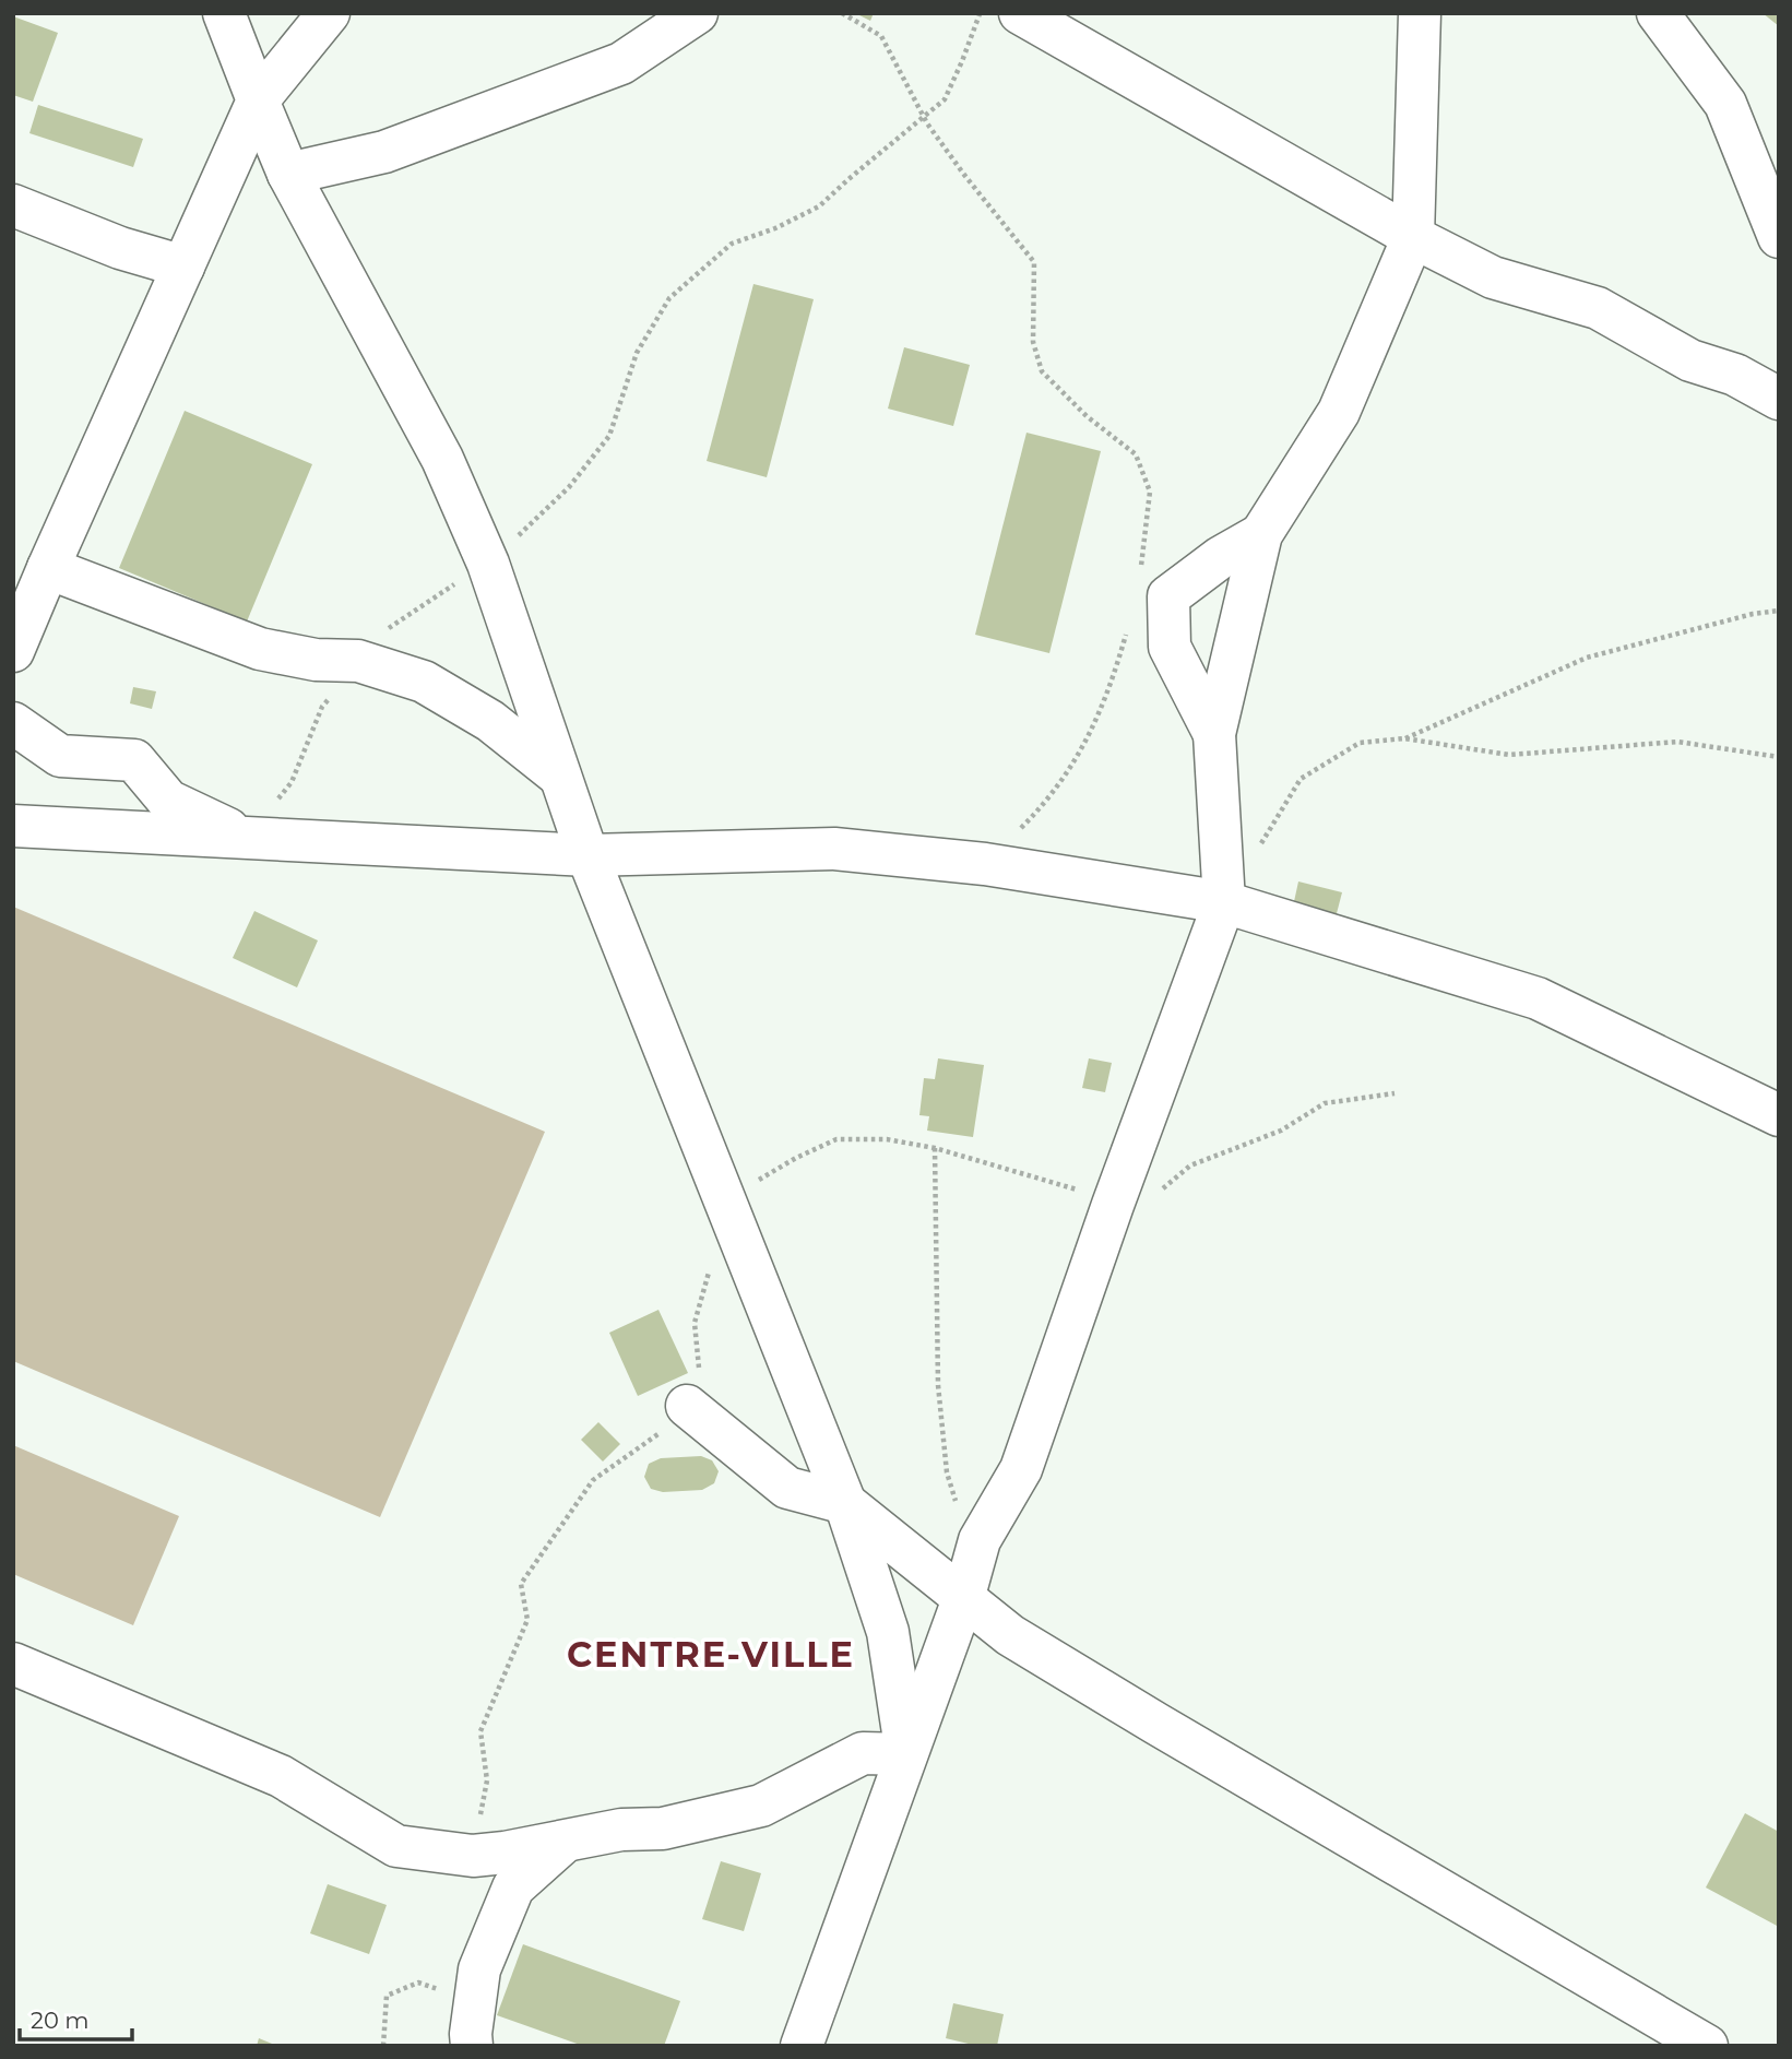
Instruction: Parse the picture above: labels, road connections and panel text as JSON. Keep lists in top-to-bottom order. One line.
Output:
{"districts":["CENTRE-VILLE"],"scale_bar":"20 m"}
